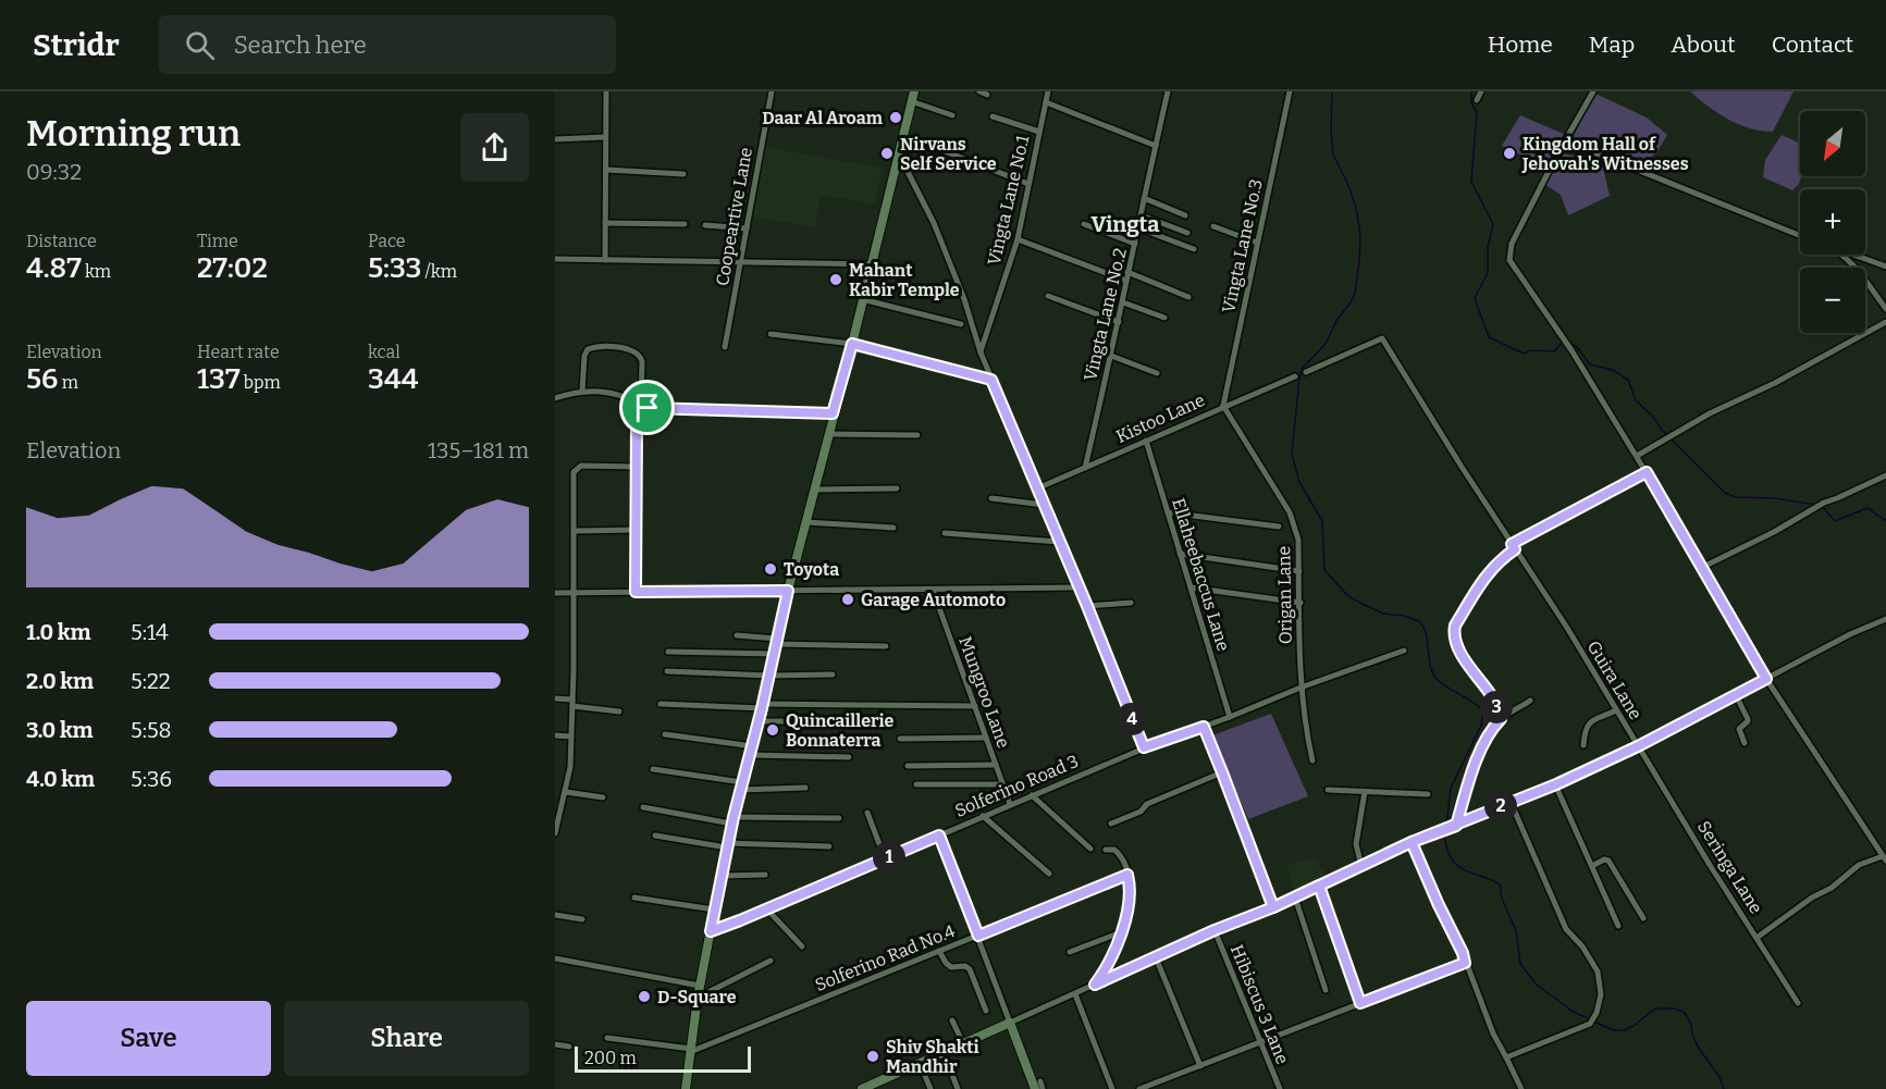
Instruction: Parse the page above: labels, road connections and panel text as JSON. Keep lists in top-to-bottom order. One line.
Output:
{"streets":{"street":["Vingta Lane No.1","Coopeartive Lane","Vingta Lane No.3","Vingta Lane No.2","Kistoo Lane","Ellaheebaccus Lane","Origan Lane","Guira Lane","Mungroo Lane","Solferino Road 3","Seringa Lane","Solferino Rad No.4","Hibiscus 3 Lane"]},"crossings":[["Vingta Lane No.3","Kistoo Lane"],["Vingta Lane No.3","Origan Lane"],["Vingta Lane No.2","Kistoo Lane"],["Kistoo Lane","Ellaheebaccus Lane"],["Kistoo Lane","Origan Lane"],["Ellaheebaccus Lane","Solferino Road 3"],["Origan Lane","Solferino Road 3"],["Guira Lane","Seringa Lane"],["Mungroo Lane","Solferino Road 3"]],"districts":["Vingta"],"places":["Daar Al Aroam","Nirvans Self Service","Kingdom Hall of Jehovah's Witnesses","Mahant Kabir Temple","Toyota","Garage Automoto","Quincaillerie Bonnaterra","D-Square","Shiv Shakti Mandhir"],"scale_bar":"200 m","north":"bottom left","page":{"header":"Stridr","search":"Search here","nav":["Home","Map","About","Contact"],"heading":["Morning run","09:32"],"map_buttons":["+","−"],"stats":[["Distance","4.87 km"],["Time","27:02"],["Pace","5:33 /km"],["Elevation","56 m"],["Heart rate","137 bpm"],["kcal","344"]],"chart":["Elevation","135–181 m"],"list":[{"name":"1.0 km","note":"5:14"},{"name":"2.0 km","note":"5:22"},{"name":"3.0 km","note":"5:58"},{"name":"4.0 km","note":"5:36"}],"pins":["3","4","2","1"],"buttons":["Save","Share"],"scale":"200 m"}}
